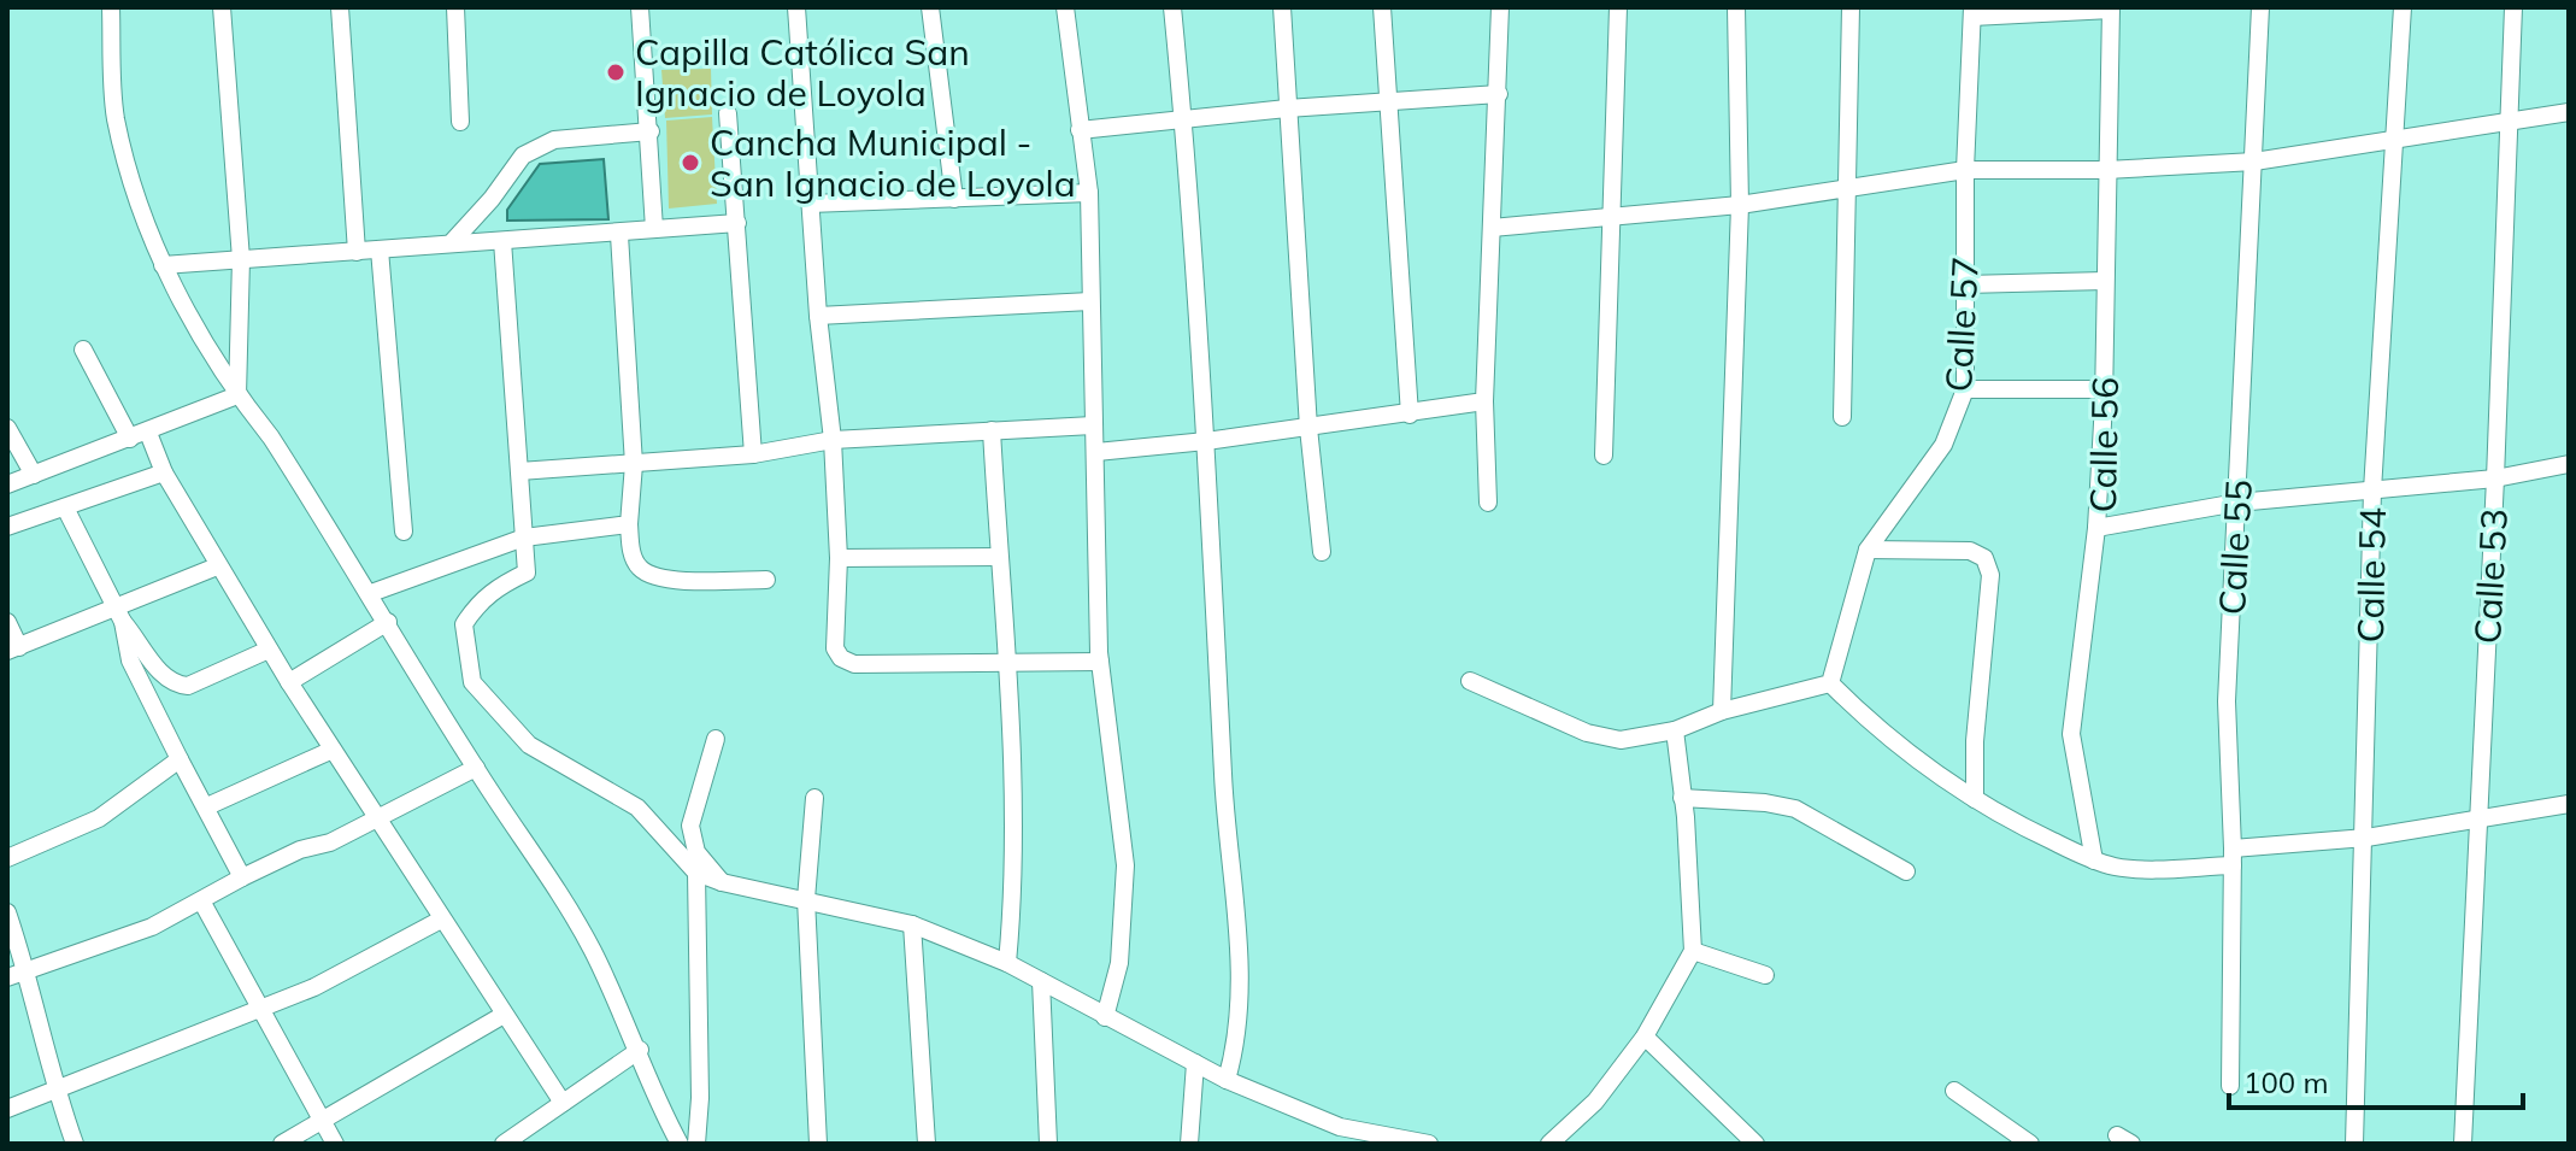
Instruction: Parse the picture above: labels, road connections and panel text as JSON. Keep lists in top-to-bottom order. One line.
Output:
{"streets":{"street":["Calle 57","Calle 56","Calle 55","Calle 54","Calle 53"]},"crossings":[["Calle 56","Calle 55"],["Calle 56","Calle 54"],["Calle 56","Calle 53"]],"places":["Capilla Católica San Ignacio de Loyola","Cancha Municipal - San Ignacio de Loyola"],"scale_bar":"100 m"}
